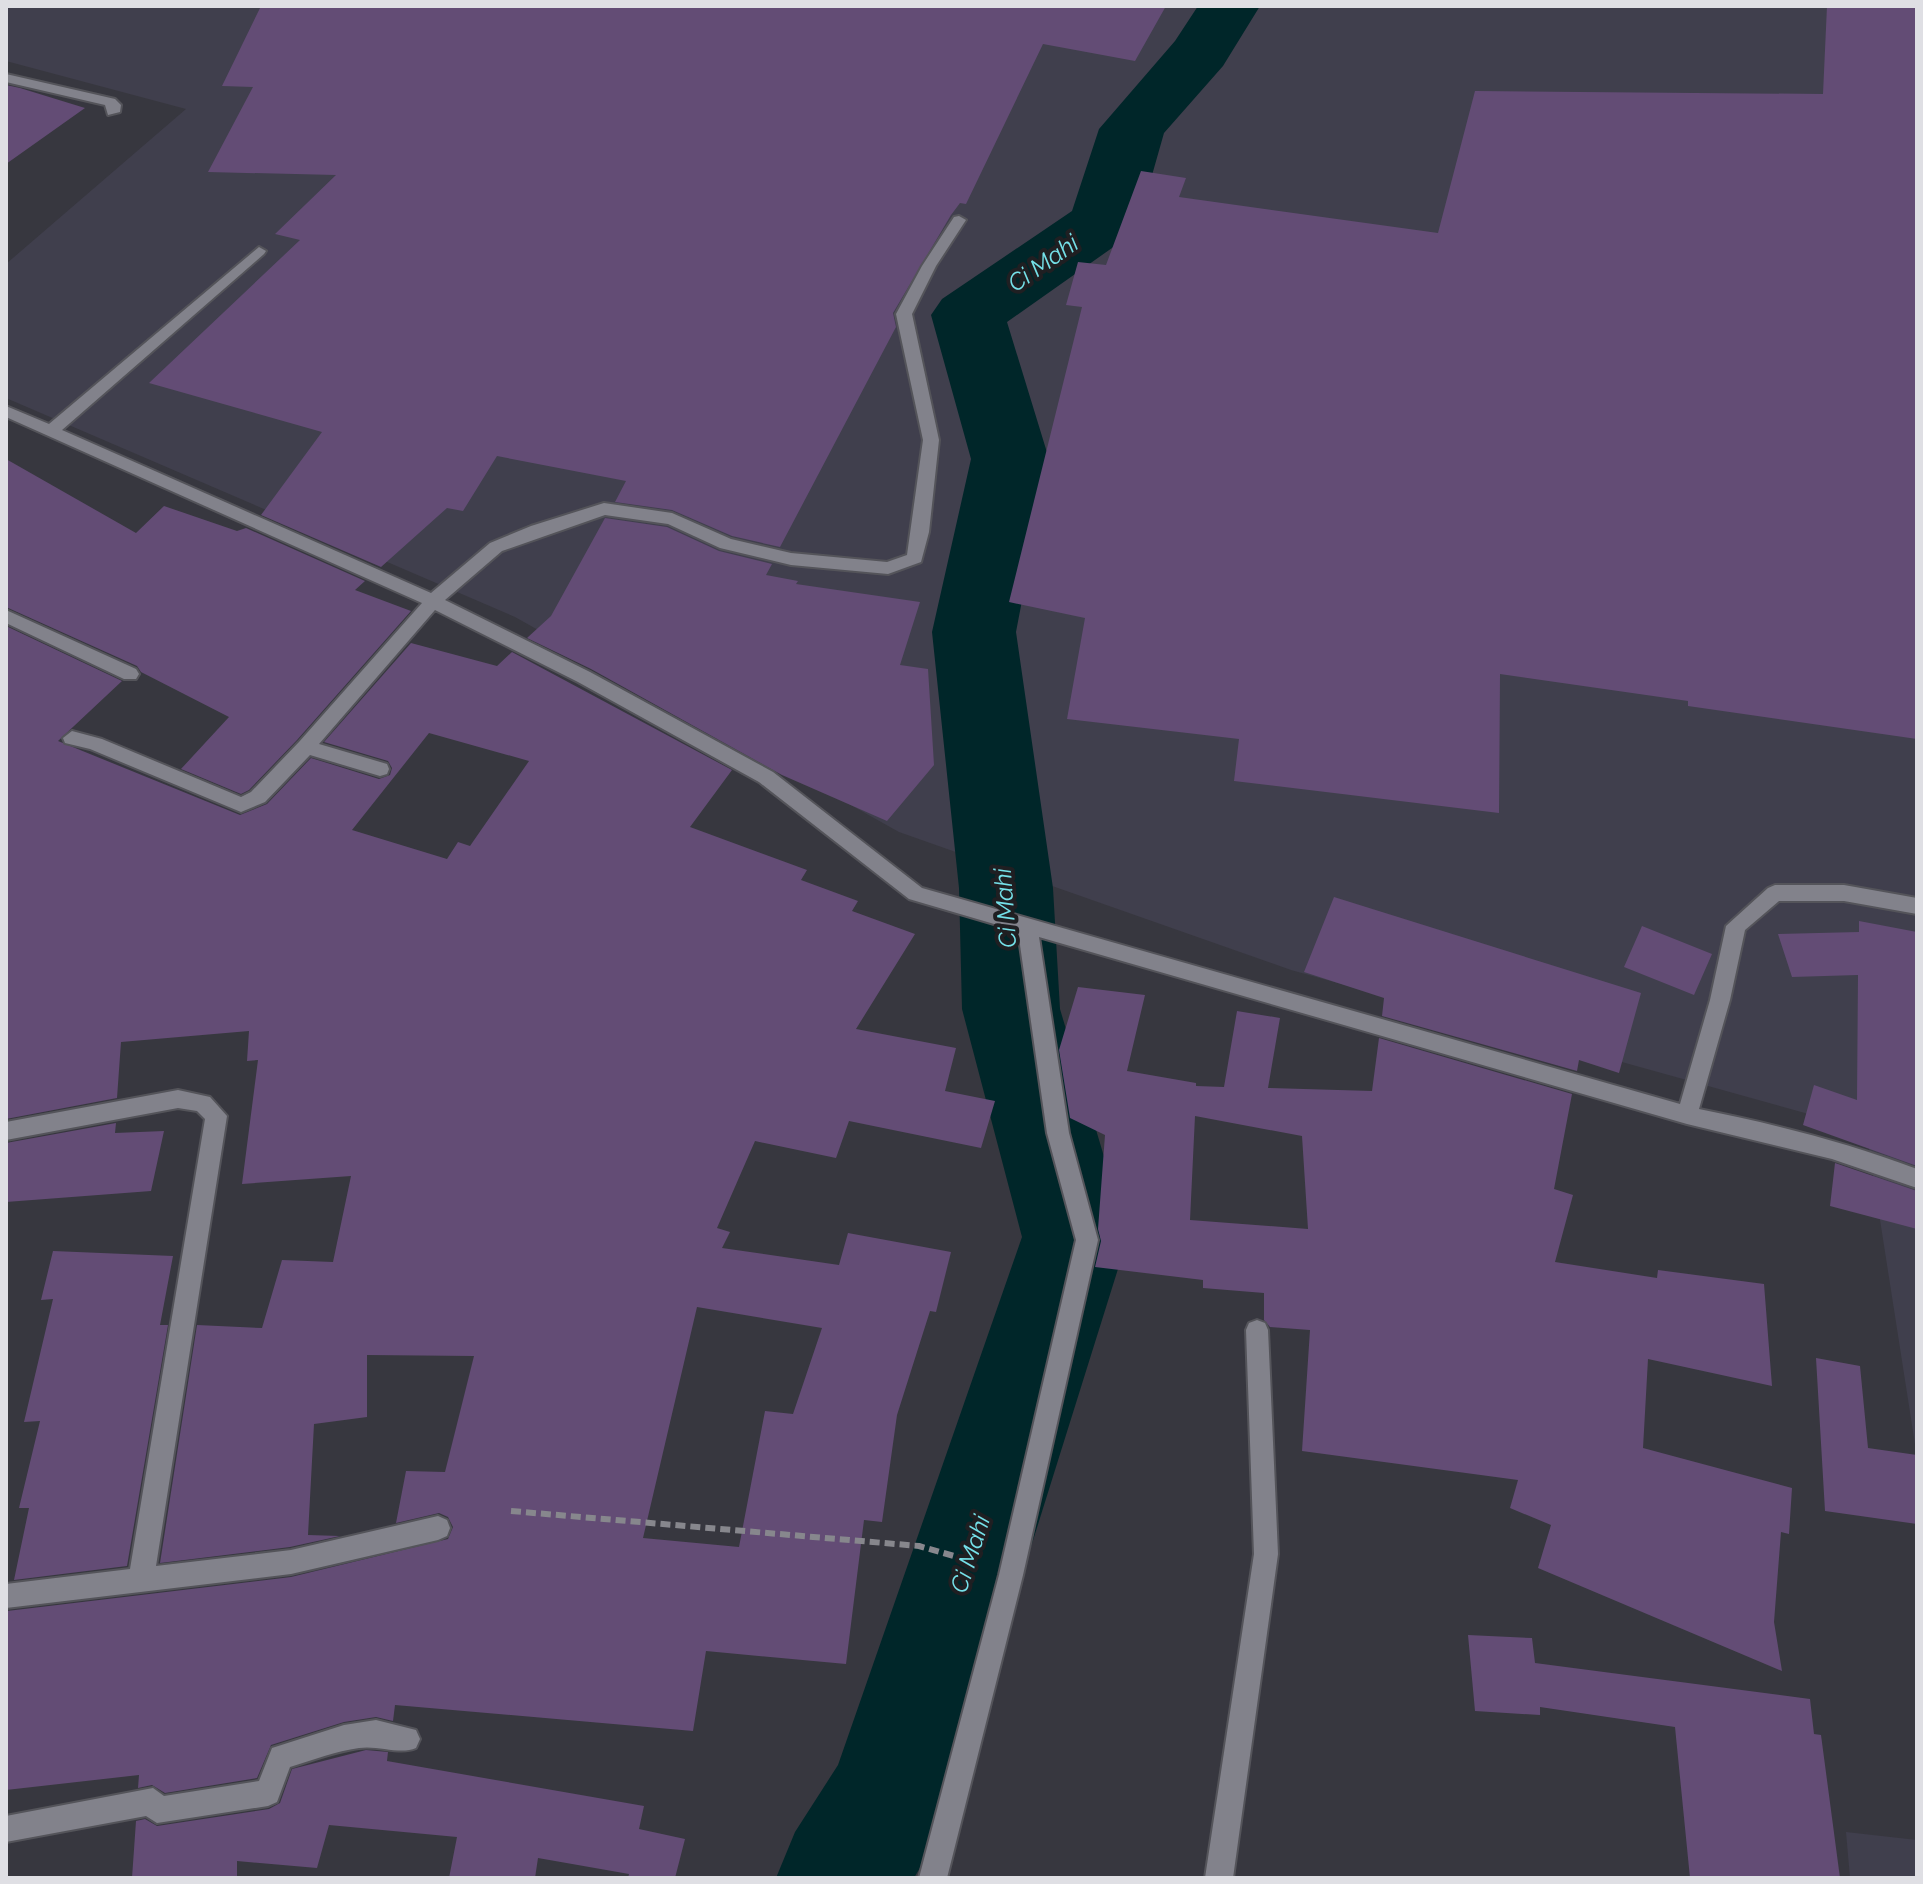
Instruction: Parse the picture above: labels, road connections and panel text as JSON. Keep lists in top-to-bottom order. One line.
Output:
{"water":["Ci Mahi"]}
